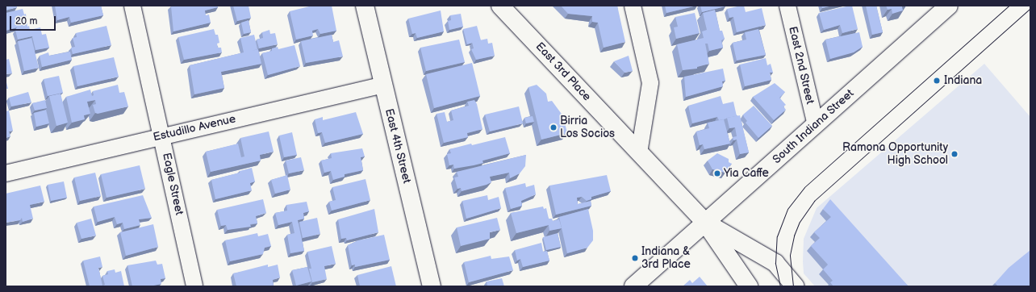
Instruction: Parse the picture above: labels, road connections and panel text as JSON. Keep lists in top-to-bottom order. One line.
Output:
{"streets":{"street":["East 2nd Street","East 3rd Place","South Indiana Street","Estudillo Avenue","East 4th Street","Eagle Street"]},"crossings":[["East 2nd Street","South Indiana Street"],["East 3rd Place","South Indiana Street"],["Estudillo Avenue","East 4th Street"],["Estudillo Avenue","Eagle Street"]],"places":["Indiana","Birria Los Socios","Ramona Opportunity High School","Yia Caffe","Indiana & 3rd Place"],"scale_bar":"20 m"}
